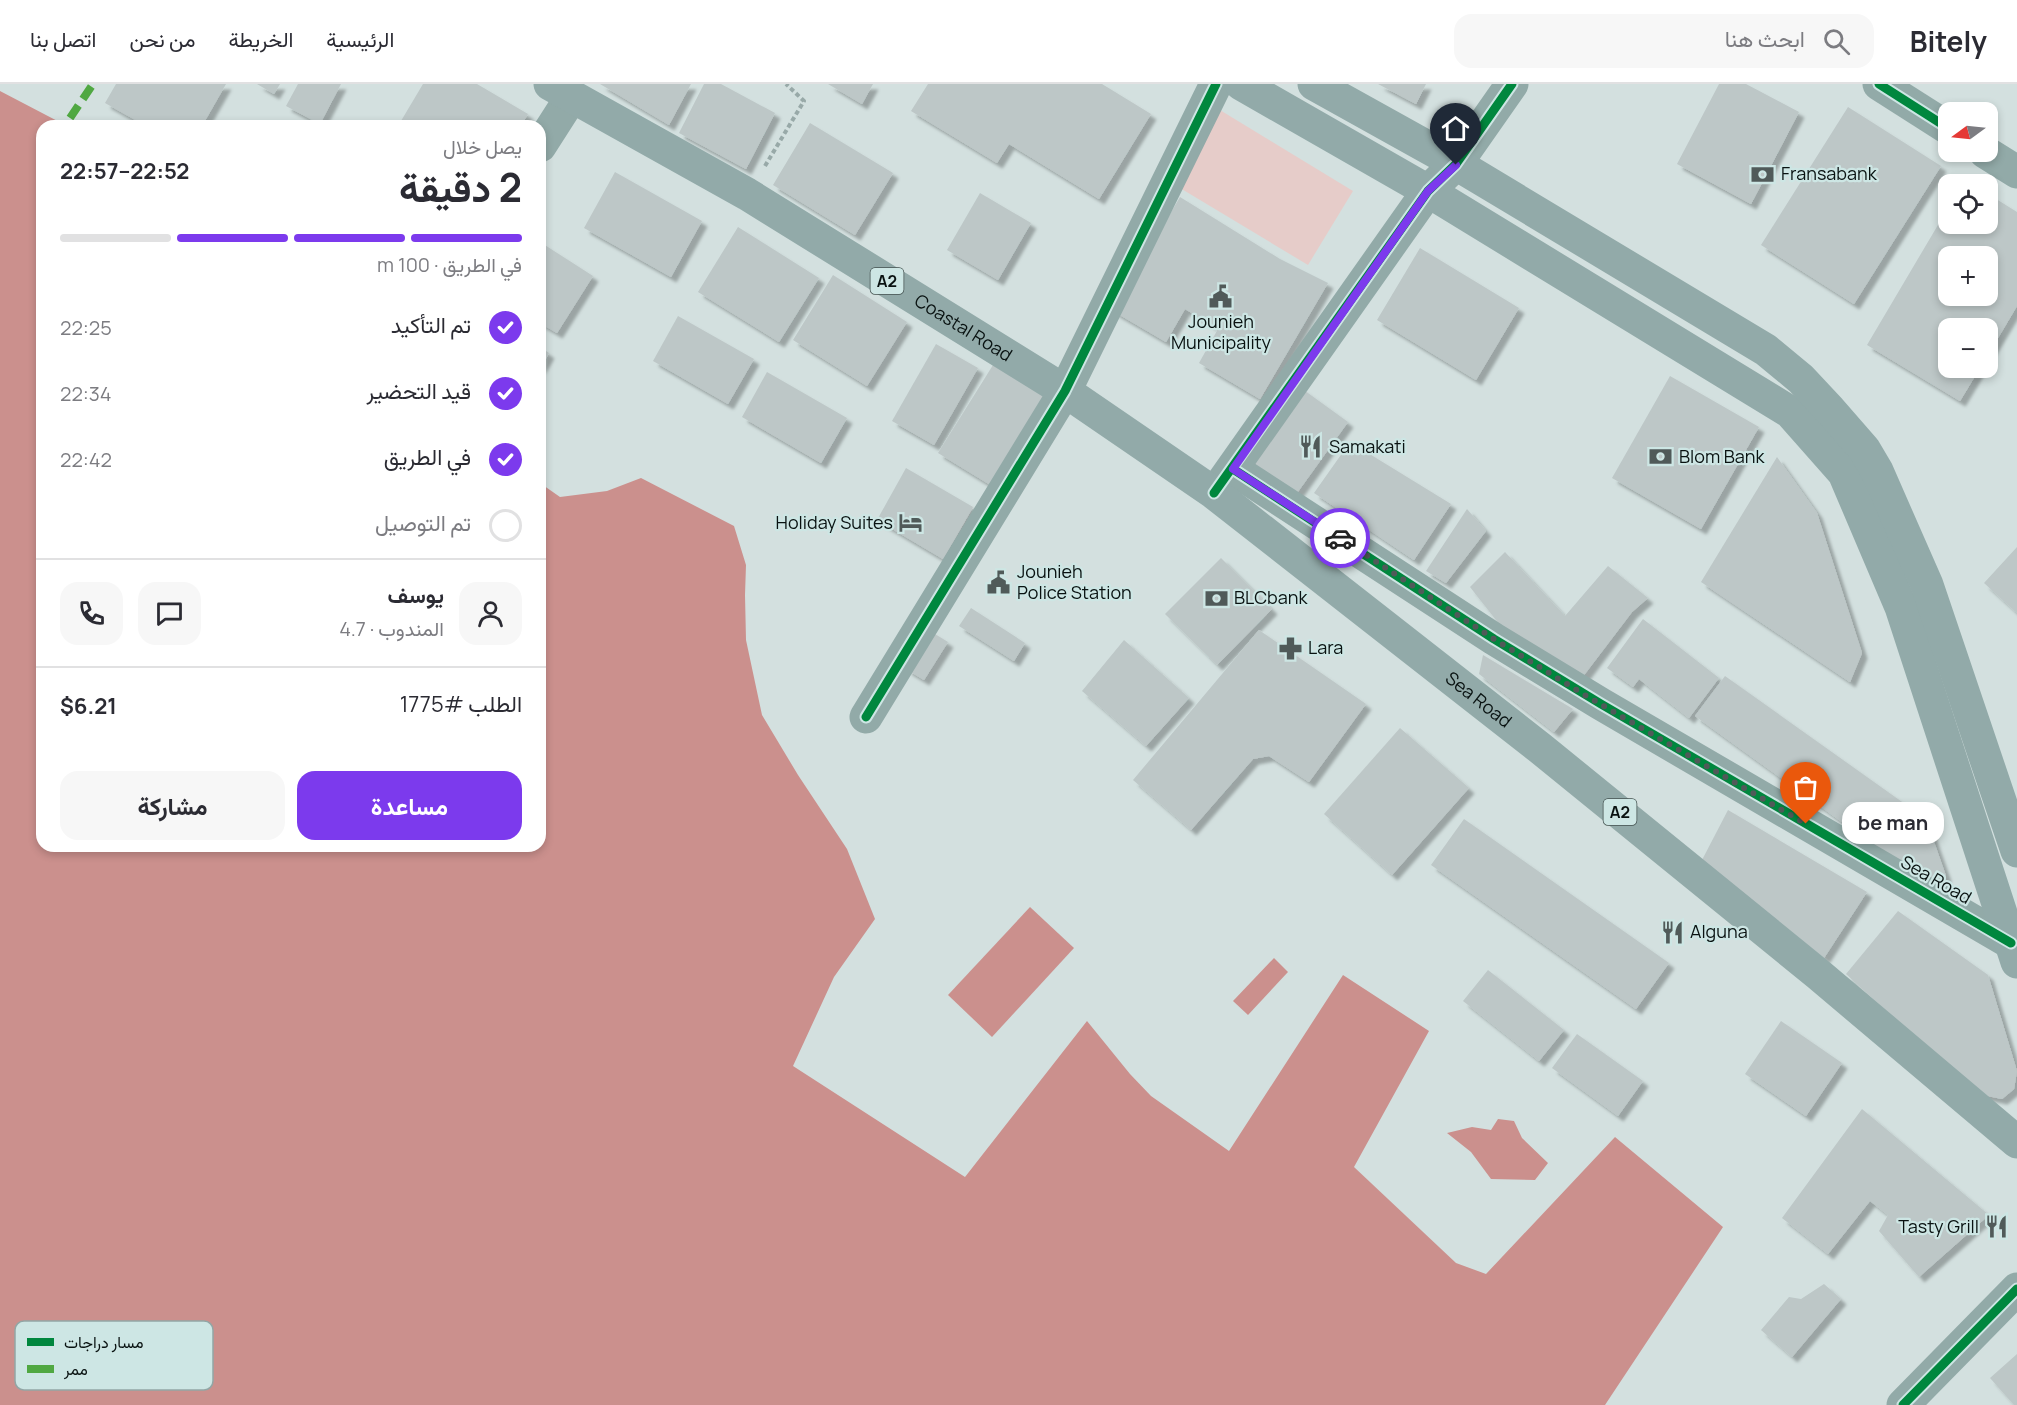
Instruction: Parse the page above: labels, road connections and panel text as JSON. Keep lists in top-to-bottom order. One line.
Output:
{"streets":{"main road":["A2","Coastal Road","Sea Road"]},"crossings":[["Coastal Road","Sea Road"]],"places":{"bank":["Fransabank","Blom Bank","BLCbank"],"public building":["Jounieh Municipality","Jounieh Police Station"],"restaurant":["Samakati","Alguna","Tasty Grill"],"hotel":["Holiday Suites"],"pharmacy":["Lara"],"other":["be man"]},"legend":["مسار دراجات","ممر"],"north":"left","page":{"header":"Bitely","search":"ابحث هنا","nav":["الرئيسية","الخريطة","من نحن","اتصل بنا"],"map_buttons":["+","−"],"heading":["2 دقيقة","يصل خلال","22:52–22:57"],"panel":["يوسف","المندوب · 4.7","الطلب #1775","$6.21"],"bar":"في الطريق · 100 m","list":[["تم التأكيد","22:25"],["قيد التحضير","22:34"],["في الطريق","22:42"],"تم التوصيل"],"buttons":["مساعدة","مشاركة"],"bubble":"be man"}}
